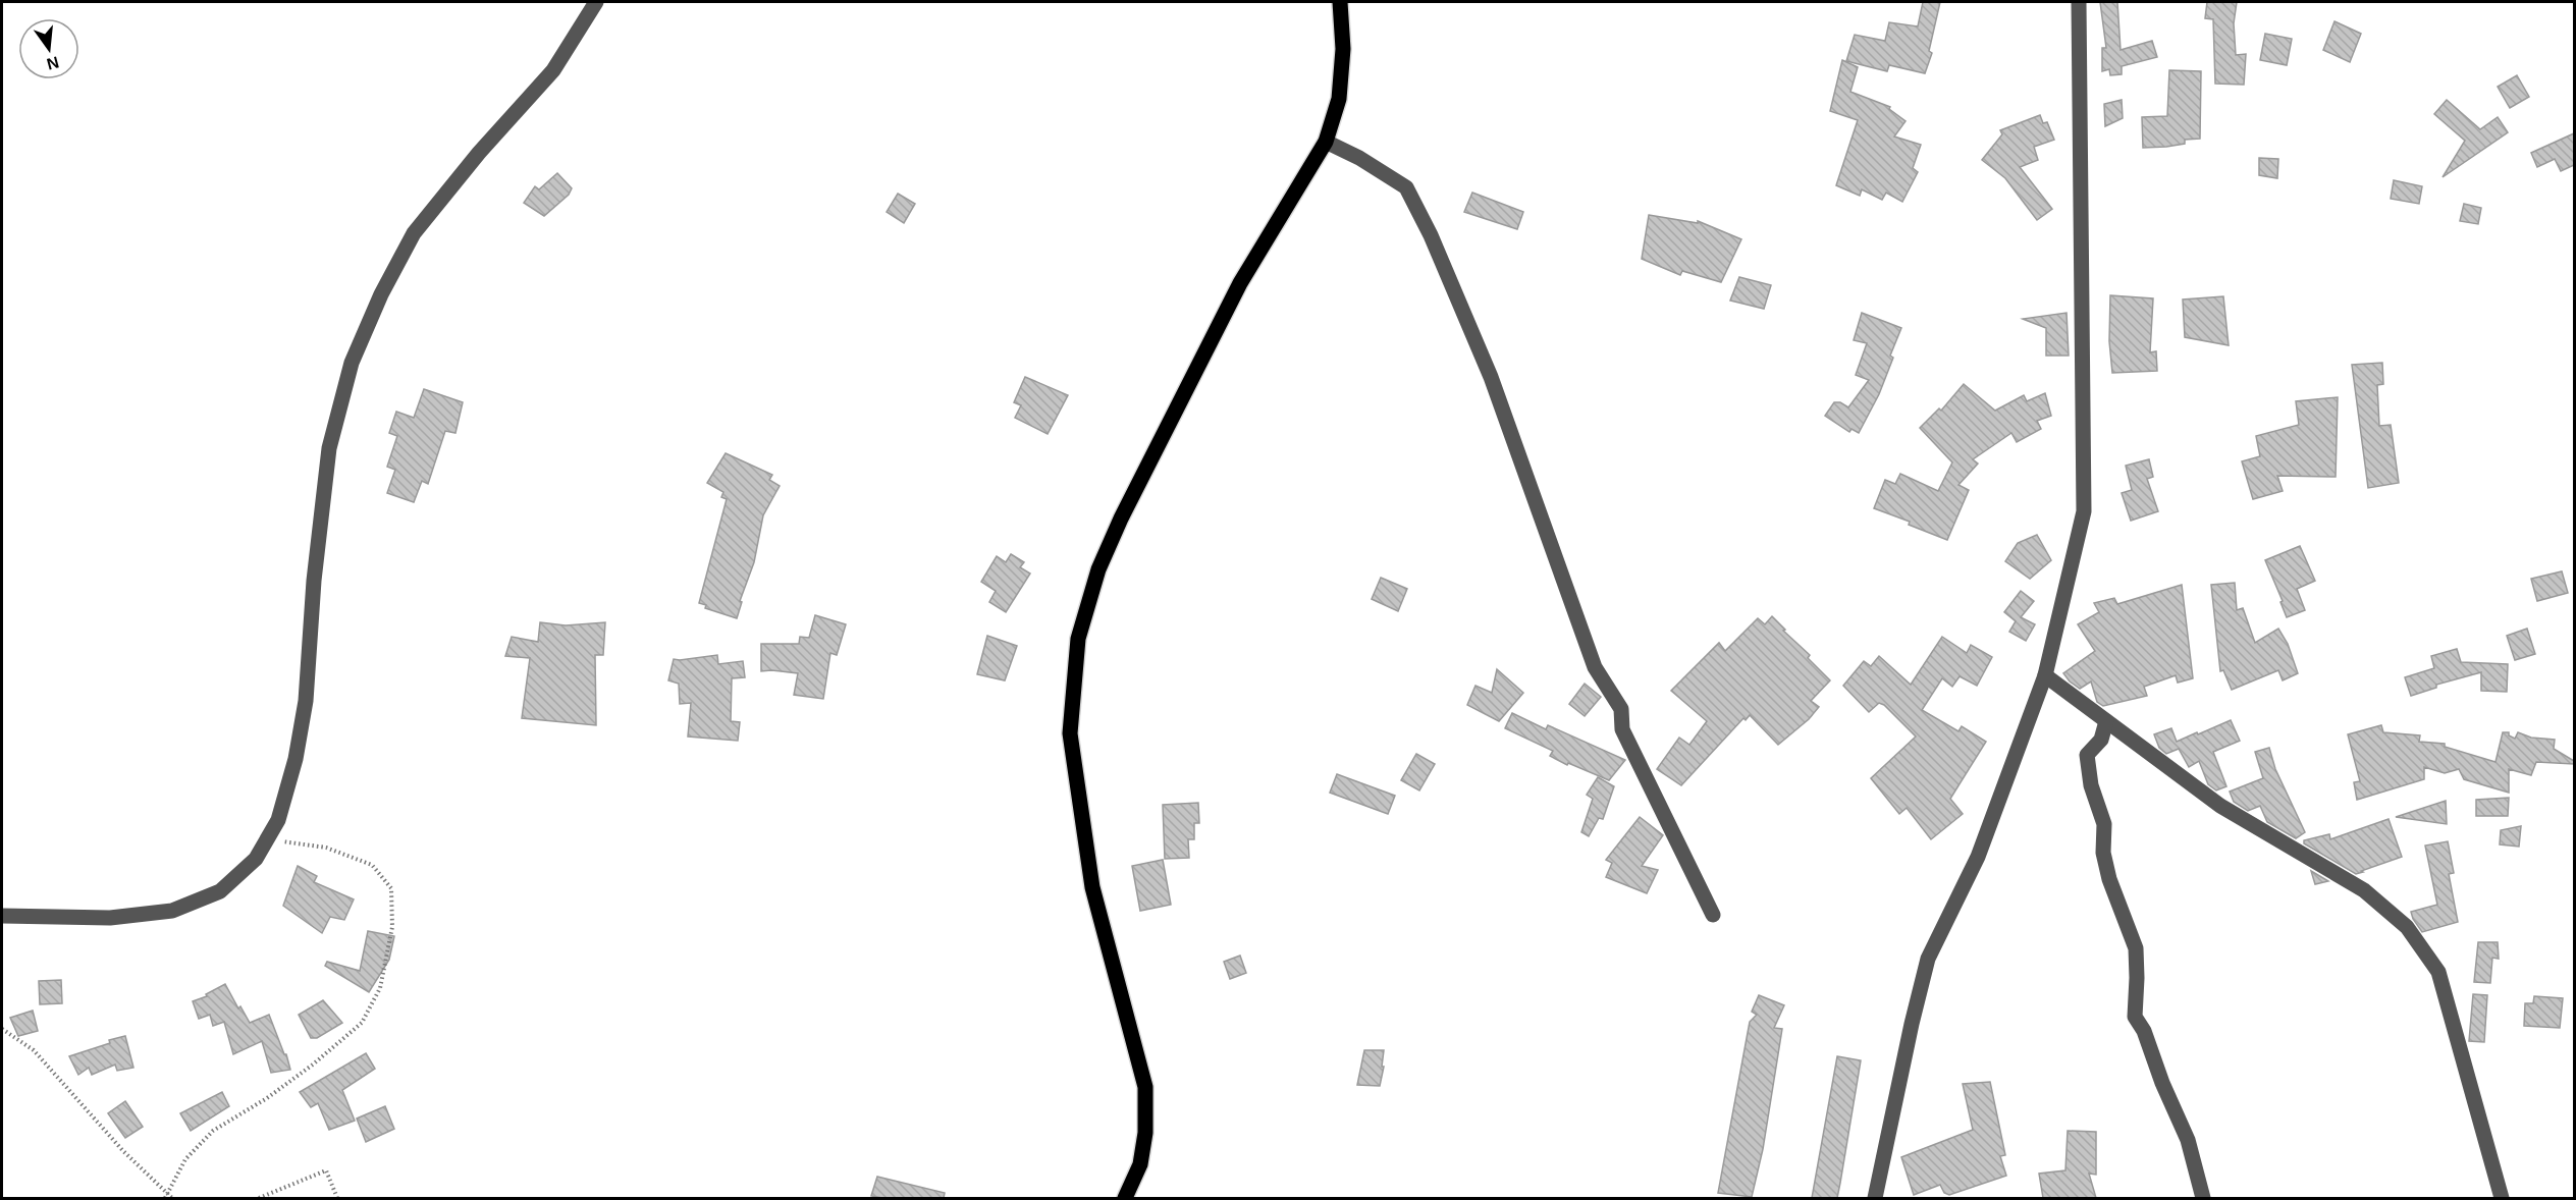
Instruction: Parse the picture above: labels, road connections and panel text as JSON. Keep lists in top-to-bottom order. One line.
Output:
{"north":"bottom"}
